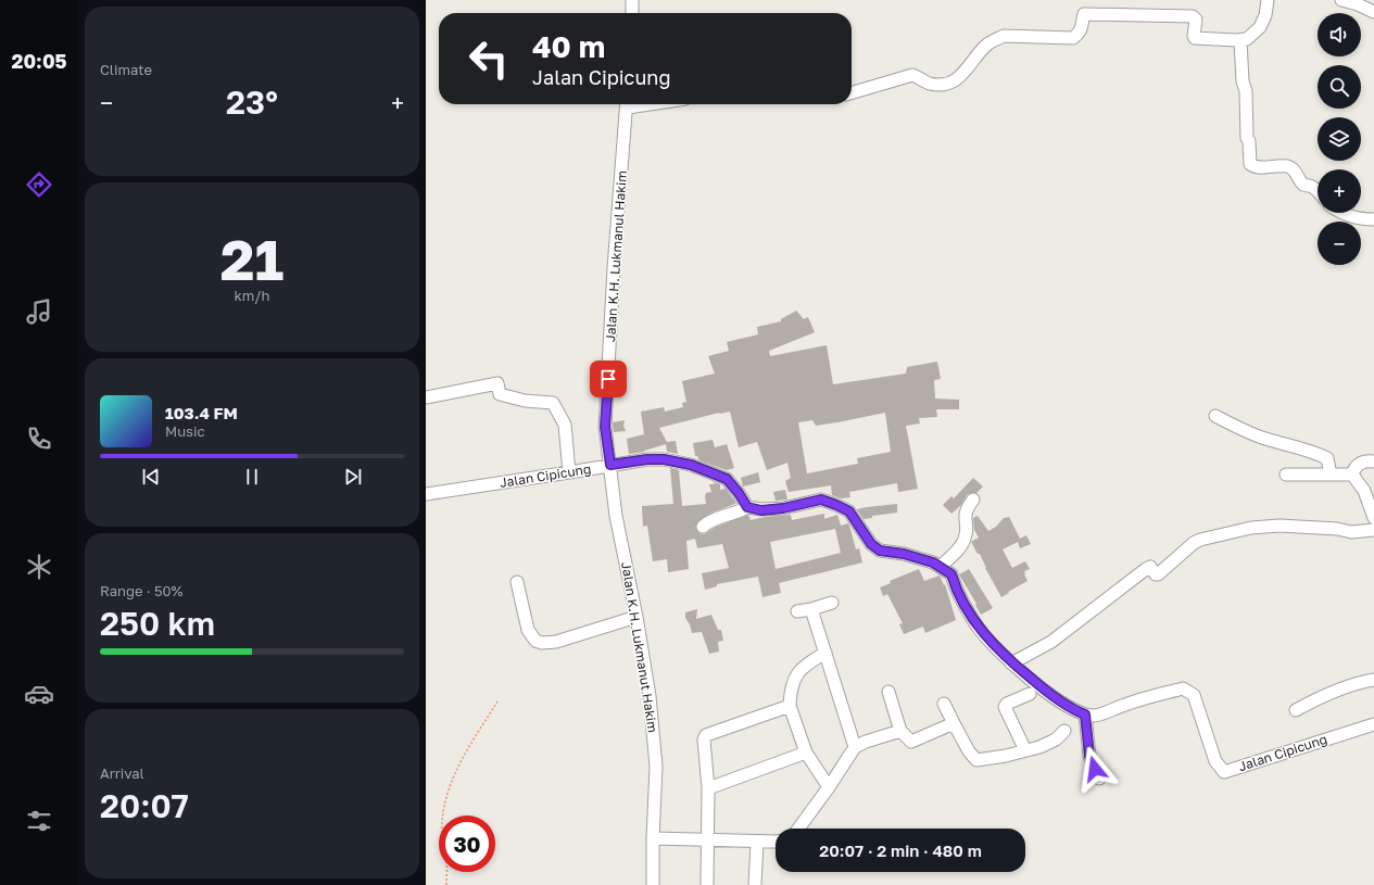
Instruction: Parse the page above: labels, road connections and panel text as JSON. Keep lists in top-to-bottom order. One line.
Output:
{"streets":{"street":["Jalan K.H. Lukmanul Hakim","Jalan Cipicung","Jalan K.H. Lukmanut Hakim"]},"crossings":[["Jalan K.H. Lukmanul Hakim","Jalan Cipicung"],["Jalan K.H. Lukmanul Hakim","Jalan K.H. Lukmanut Hakim"],["Jalan Cipicung","Jalan K.H. Lukmanut Hakim"]],"page":{"tabs":"20:05","tile":["Climate",["21","km/h"],["Range · 50%","250 km"],["Arrival","20:07"]],"map_buttons":["+","−"],"turn":["40 m","Jalan Cipicung"],"heat":["−","23°","+"],"song":["103.4 FM","Music"],"limit":"30","trip":"20:07 · 2 min · 480 m"}}
